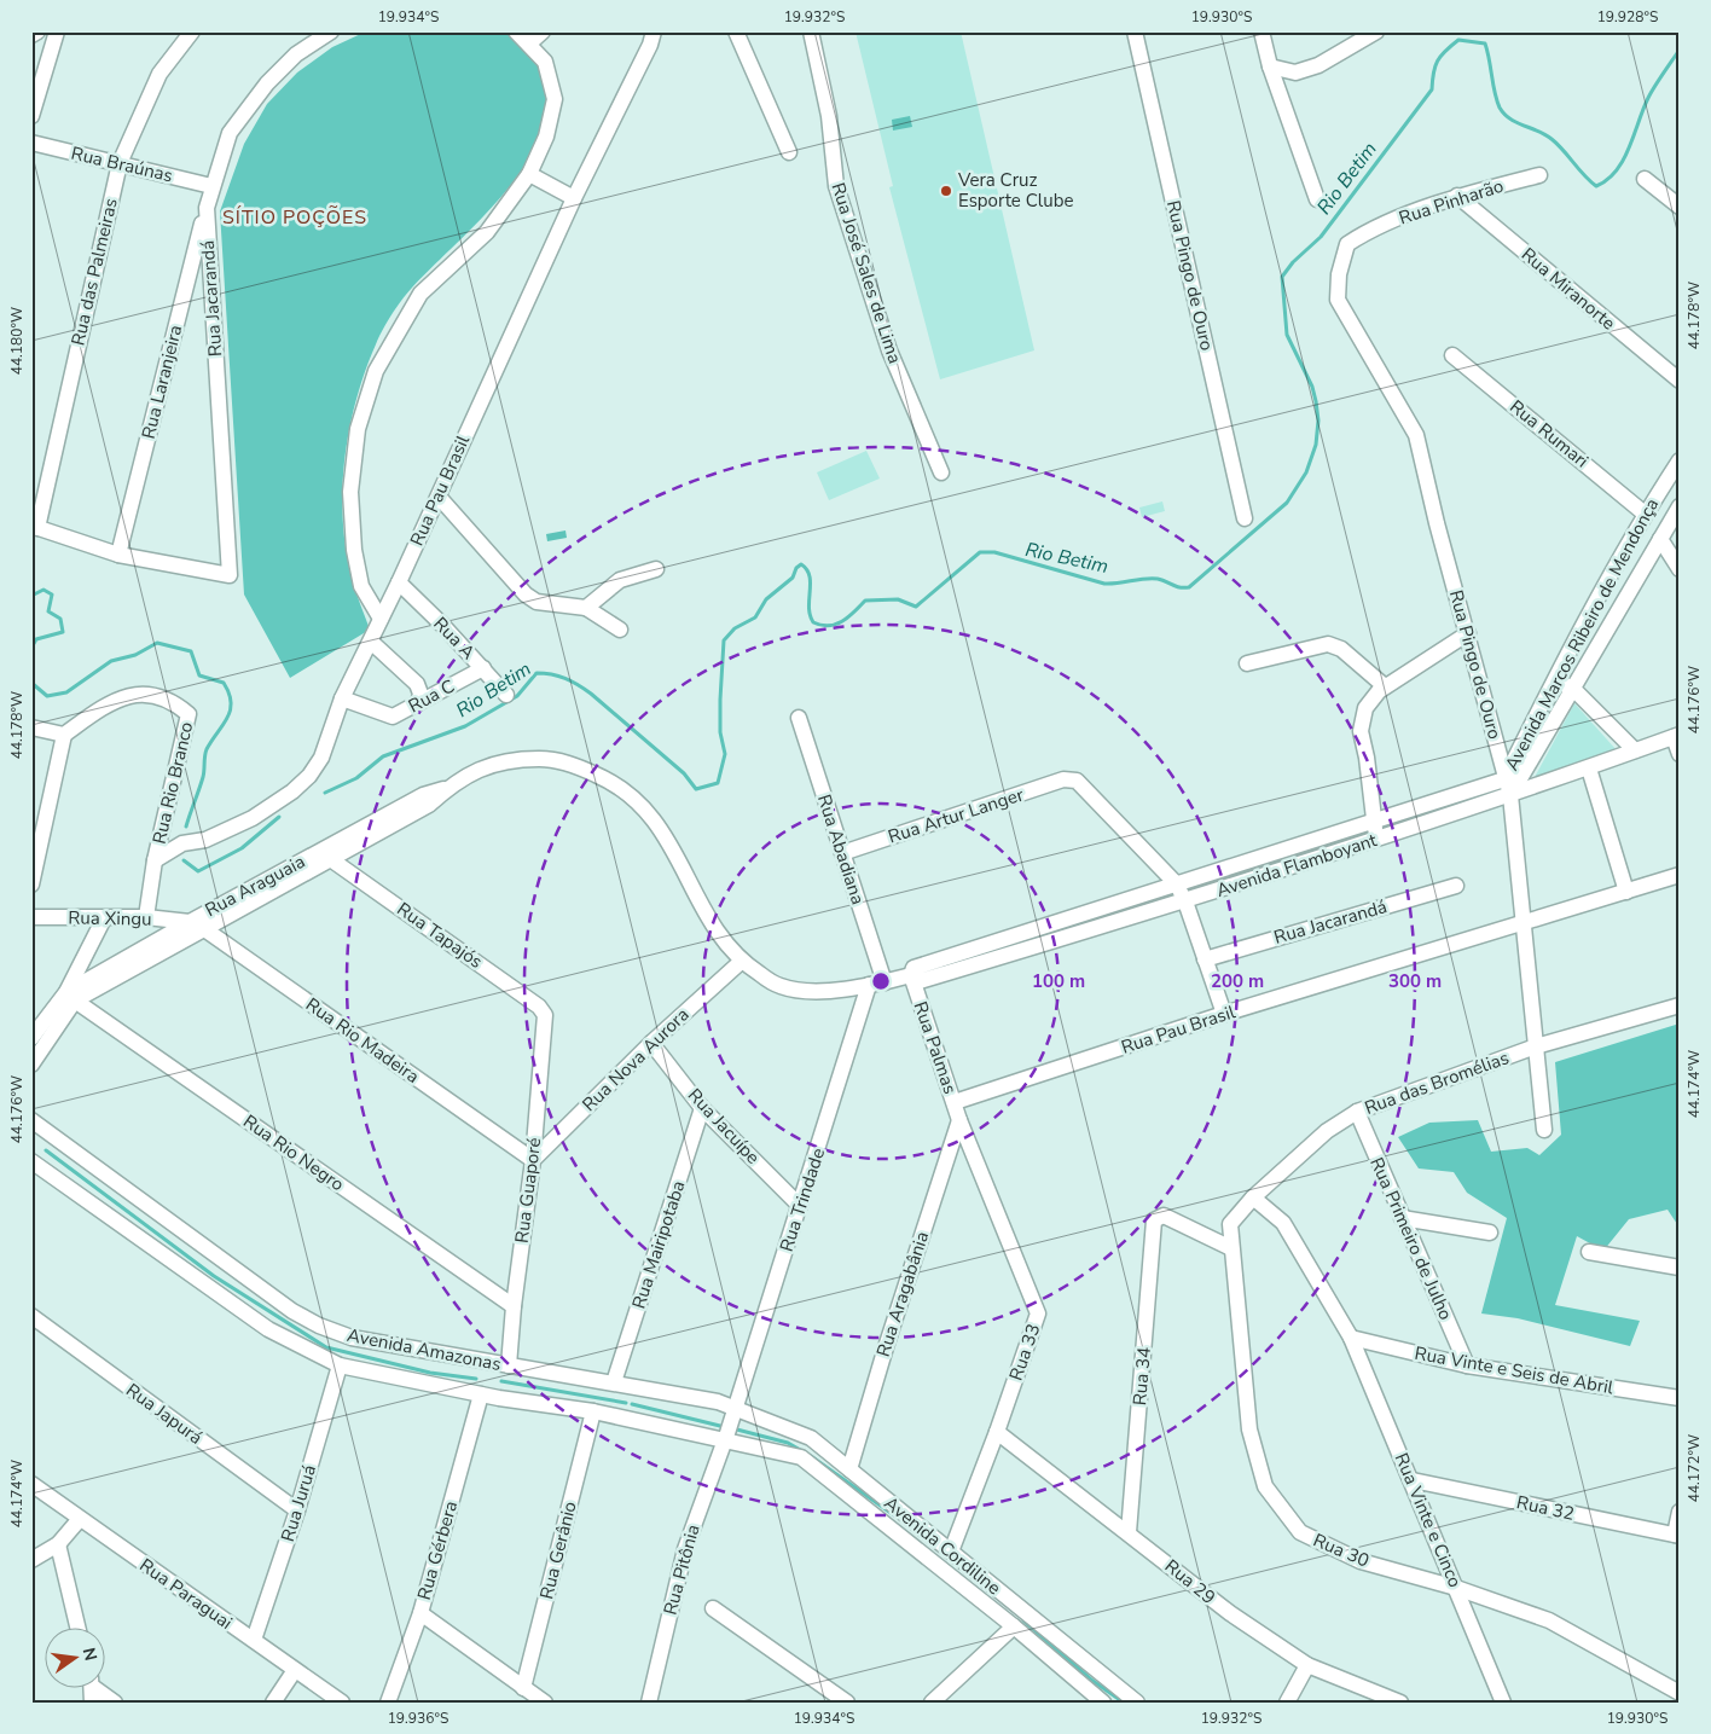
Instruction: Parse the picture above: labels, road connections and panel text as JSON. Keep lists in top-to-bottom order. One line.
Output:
{"streets":{"street":["Rua Braúnas","Rua Pinharão","Rua das Palmeiras","Rua José Sales de Lima","Rua Pingo de Ouro","Rua Miranorte","Rua Jacarandá","Rua Laranjeira","Rua Rumari","Rua Pau Brasil","Avenida Marcos Ribeiro de Mendonça","Rua A","Rua C","Rua Rio Branco","Rua Artur Langer","Rua Abadiana","Avenida Flamboyant","Rua Araguaia","Rua Xingu","Rua Tapajós","Rua Rio Madeira","Rua Palmas","Rua Nova Aurora","Rua das Bromélias","Rua Jacuípe","Rua Rio Negro","Rua Guaporé","Rua Trindade","Rua Primeiro de Julho","Rua Mairipotaba","Rua Aragabânia","Avenida Amazonas","Rua 33","Rua Vinte e Seis de Abril","Rua 34","Rua Japurá","Rua Juruá","Rua 32","Rua Vinte e Cinco","Avenida Cordiline","Rua Gérbera","Rua Gerânio","Rua 30","Rua Pitônia","Rua 29","Rua Paraguai"]},"crossings":[["Rua Braúnas","Rua das Palmeiras"],["Rua Braúnas","Rua Jacarandá"],["Rua Pinharão","Rua Pingo de Ouro"],["Rua Pinharão","Rua Miranorte"],["Rua Pingo de Ouro","Rua Pau Brasil"],["Rua Pingo de Ouro","Avenida Marcos Ribeiro de Mendonça"],["Rua Pingo de Ouro","Avenida Flamboyant"],["Rua Pingo de Ouro","Rua das Bromélias"],["Rua Jacarandá","Rua Laranjeira"],["Rua Rumari","Avenida Marcos Ribeiro de Mendonça"],["Rua Pau Brasil","Rua A"],["Rua Pau Brasil","Rua C"],["Rua Pau Brasil","Rua Rio Branco"],["Rua Pau Brasil","Rua Palmas"],["Avenida Marcos Ribeiro de Mendonça","Avenida Flamboyant"],["Rua A","Rua C"],["Rua Rio Branco","Rua Xingu"],["Rua Artur Langer","Rua Abadiana"],["Rua Artur Langer","Avenida Flamboyant"],["Rua Abadiana","Avenida Flamboyant"],["Avenida Flamboyant","Rua Araguaia"],["Avenida Flamboyant","Rua Palmas"],["Avenida Flamboyant","Rua Nova Aurora"],["Avenida Flamboyant","Rua Trindade"],["Rua Araguaia","Rua Xingu"],["Rua Araguaia","Rua Tapajós"],["Rua Araguaia","Rua Rio Madeira"],["Rua Araguaia","Rua Rio Negro"],["Rua Xingu","Rua Rio Madeira"],["Rua Tapajós","Rua Guaporé"],["Rua Rio Madeira","Rua Nova Aurora"],["Rua Rio Madeira","Rua Guaporé"],["Rua Palmas","Rua Aragabânia"],["Rua Palmas","Rua 33"],["Rua Nova Aurora","Rua Jacuípe"],["Rua Nova Aurora","Rua Guaporé"],["Rua das Bromélias","Rua Primeiro de Julho"],["Rua das Bromélias","Rua Vinte e Cinco"],["Rua das Bromélias","Rua 30"],["Rua Jacuípe","Rua Trindade"],["Rua Jacuípe","Rua Mairipotaba"],["Rua Rio Negro","Rua Guaporé"],["Rua Guaporé","Avenida Amazonas"],["Rua Trindade","Avenida Amazonas"],["Rua Trindade","Avenida Cordiline"],["Rua Trindade","Rua Pitônia"],["Rua Primeiro de Julho","Rua Vinte e Seis de Abril"],["Rua Mairipotaba","Avenida Amazonas"],["Rua Aragabânia","Rua 33"],["Rua Aragabânia","Avenida Cordiline"],["Avenida Amazonas","Rua Juruá"],["Avenida Amazonas","Avenida Cordiline"],["Avenida Amazonas","Rua Gérbera"],["Avenida Amazonas","Rua Gerânio"],["Avenida Amazonas","Rua Pitônia"],["Rua 33","Avenida Cordiline"],["Rua 33","Rua 29"],["Rua Vinte e Seis de Abril","Rua Vinte e Cinco"],["Rua 34","Rua 30"],["Rua 34","Rua 29"],["Rua Japurá","Rua Juruá"],["Rua Juruá","Rua Paraguai"],["Rua 32","Rua Vinte e Cinco"],["Rua Vinte e Cinco","Rua 30"],["Avenida Cordiline","Rua Pitônia"]],"districts":["SÍTIO POÇÕES"],"water":["Rio Betim"],"places":["Vera Cruz Esporte Clube"],"north":"right","coordinates":["19.934°S","19.932°S","19.930°S","19.928°S","44.178°W","44.180°W","44.176°W","44.174°W","44.172°W","19.936°S"],"rings":["100 m","200 m","300 m"]}
